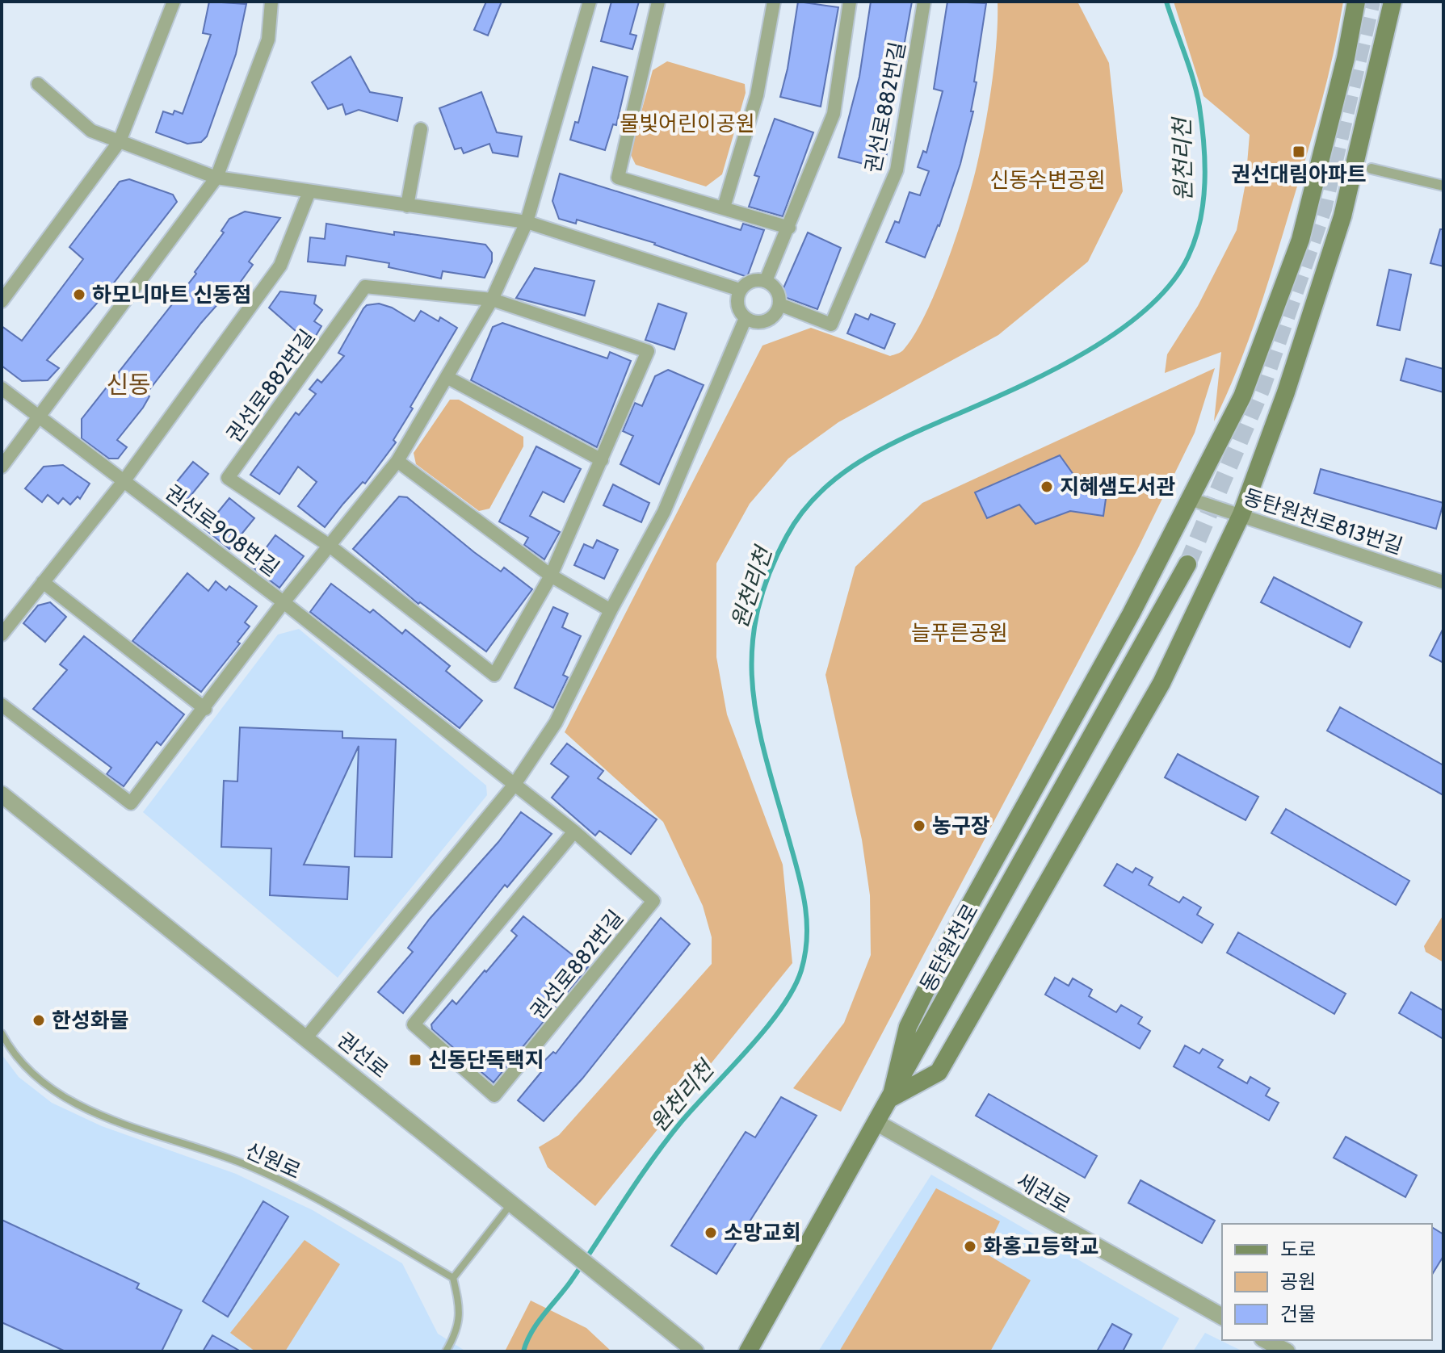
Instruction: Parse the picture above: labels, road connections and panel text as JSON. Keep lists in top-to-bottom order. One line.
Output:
{"streets":{"main road":["동탄원천로"],"street":["권선로882번길","동탄원천로813번길","권선로908번길","권선로","세권로"],"lane":["신원로"]},"crossings":[["동탄원천로","세권로"]],"districts":["신동"],"water":["원천리천"],"parks":["물빛어린이공원","신동수변공원","늘푸른공원"],"places":{"transit":["권선대림아파트","신동단독택지"],"other":["하모니마트 신동점","지혜샘도서관","농구장","한성화물","소망교회","화홍고등학교"]},"legend":["도로","공원","건물"]}
